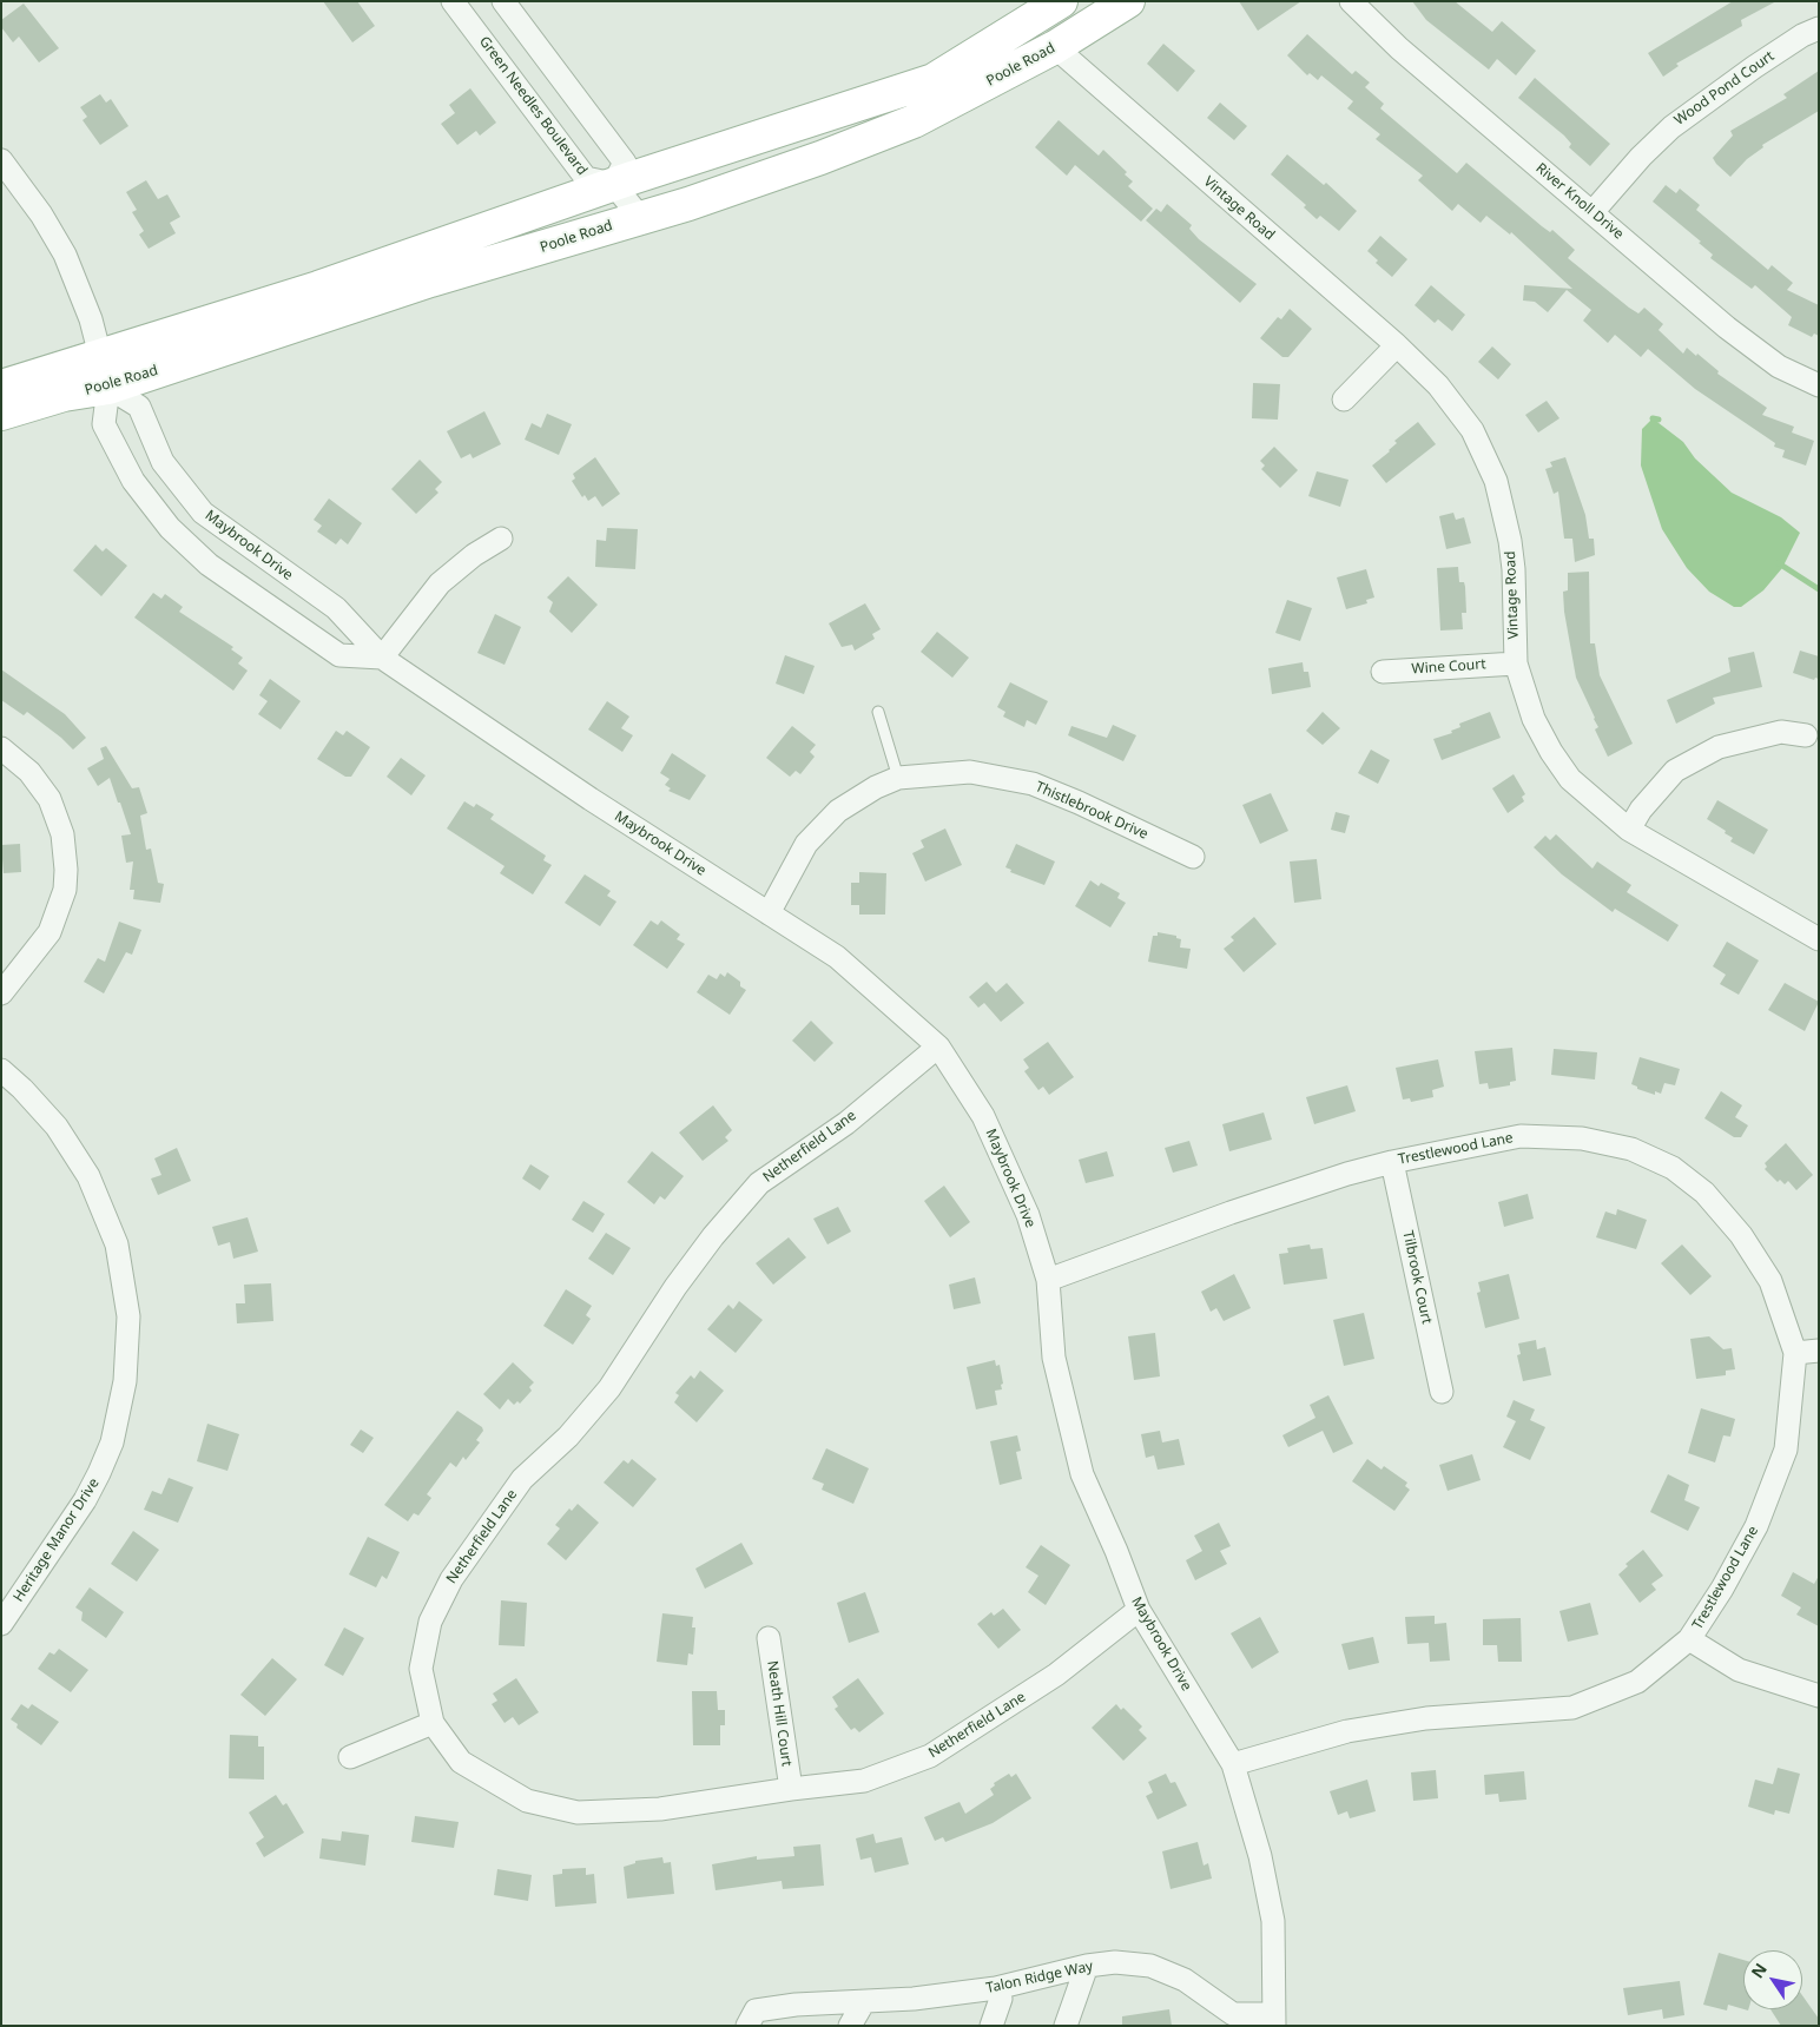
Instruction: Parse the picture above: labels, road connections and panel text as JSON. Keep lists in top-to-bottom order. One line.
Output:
{"streets":{"main road":["Poole Road"],"street":["Wood Pond Court","Green Needles Boulevard","River Knoll Drive","Vintage Road","Maybrook Drive","Wine Court","Thistlebrook Drive","Netherfield Lane","Trestlewood Lane","Tilbrook Court","Heritage Manor Drive","Neath Hill Court","Talon Ridge Way"]},"crossings":[["Poole Road","Green Needles Boulevard"],["Poole Road","Vintage Road"],["Poole Road","Maybrook Drive"],["Wood Pond Court","River Knoll Drive"],["Vintage Road","Wine Court"],["Maybrook Drive","Thistlebrook Drive"],["Maybrook Drive","Netherfield Lane"],["Maybrook Drive","Trestlewood Lane"],["Maybrook Drive","Talon Ridge Way"],["Netherfield Lane","Neath Hill Court"],["Trestlewood Lane","Tilbrook Court"]],"north":"top left"}
